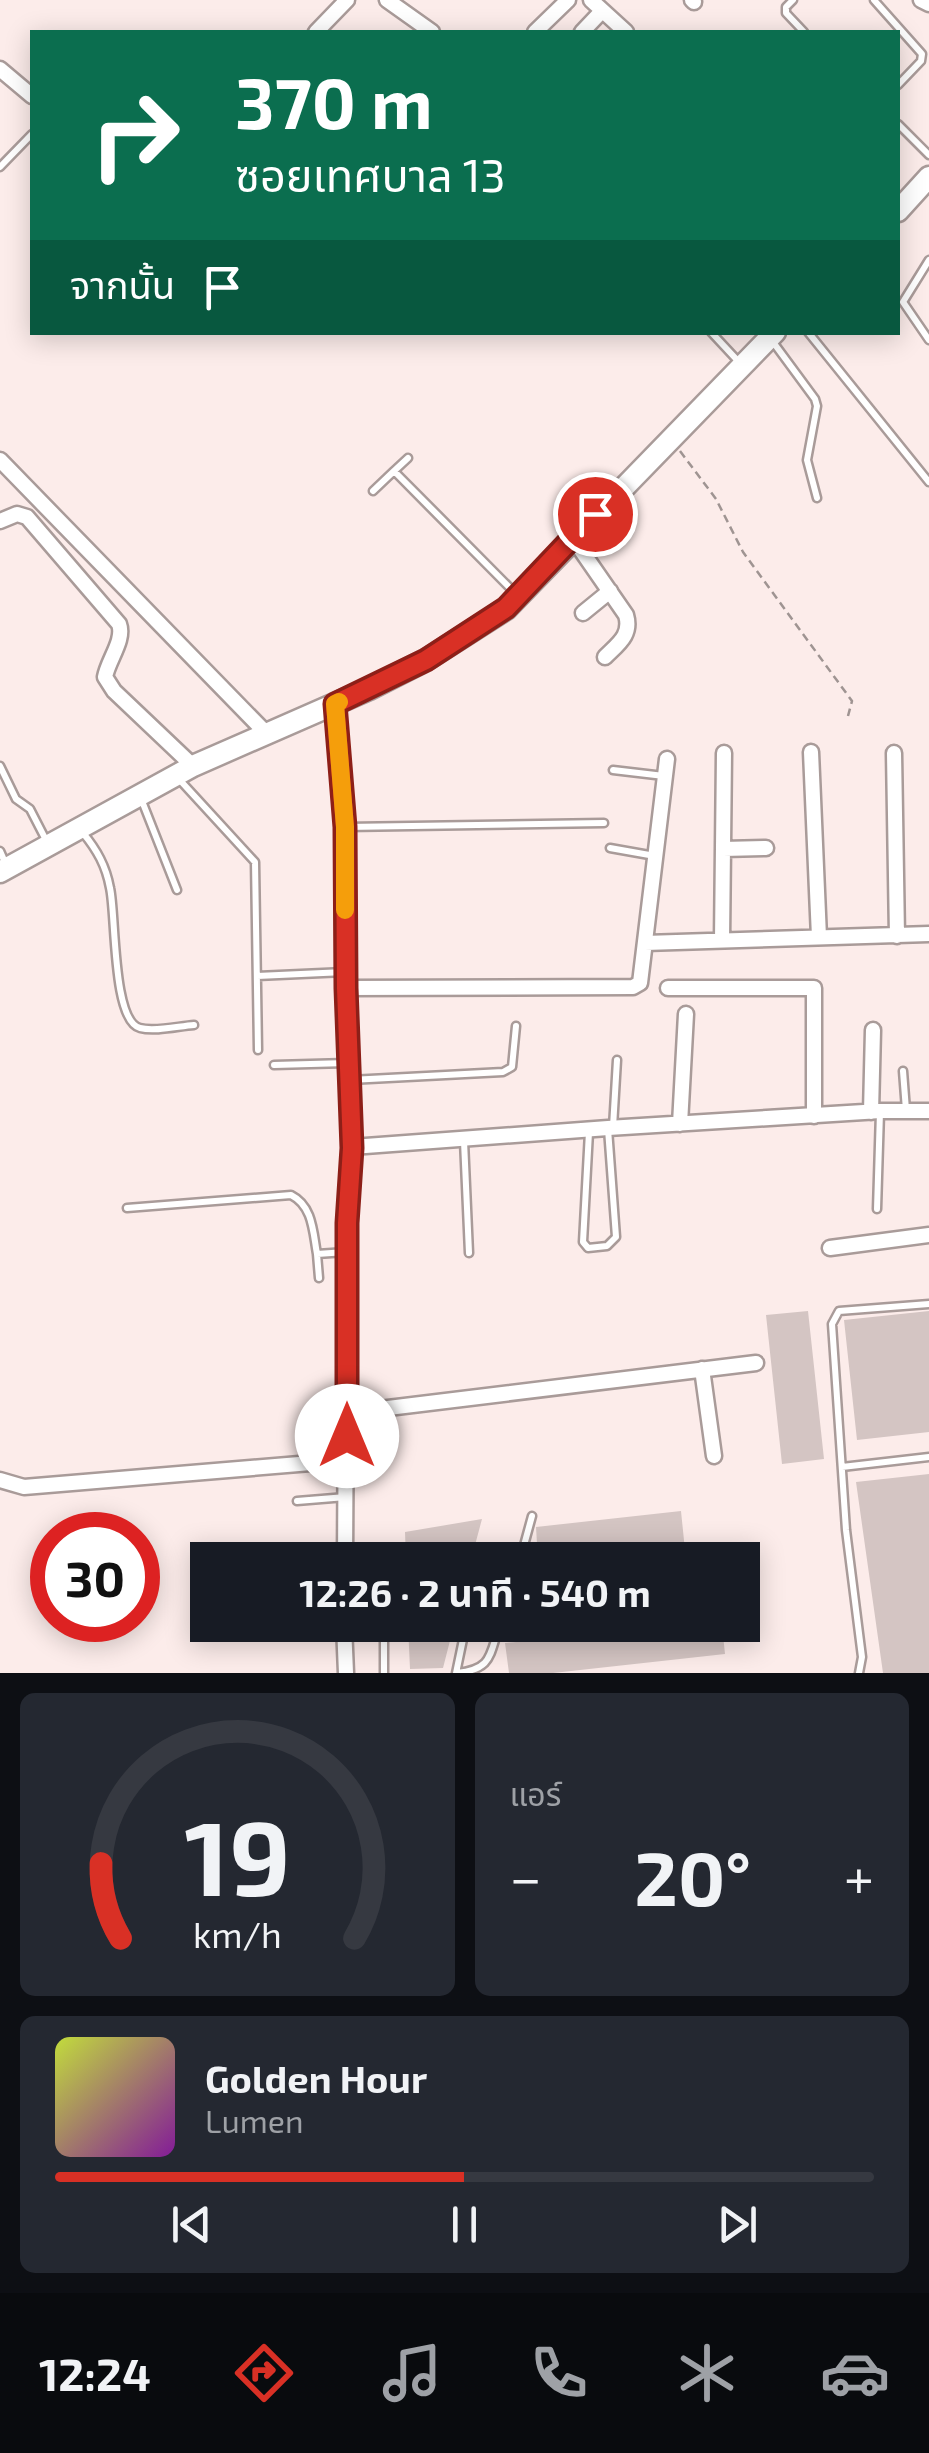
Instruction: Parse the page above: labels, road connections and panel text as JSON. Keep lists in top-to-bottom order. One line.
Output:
{"page":{"turn":["370 m","ซอยเทศบาล 13"],"then":"จากนั้น","limit":"30","trip":"12:26 · 2 นาที · 540 m","tile":"แอร์","heat":["−","20°","+"],"song":["Golden Hour","Lumen"],"tabs":"12:24","gauge":["19","km/h"]}}
